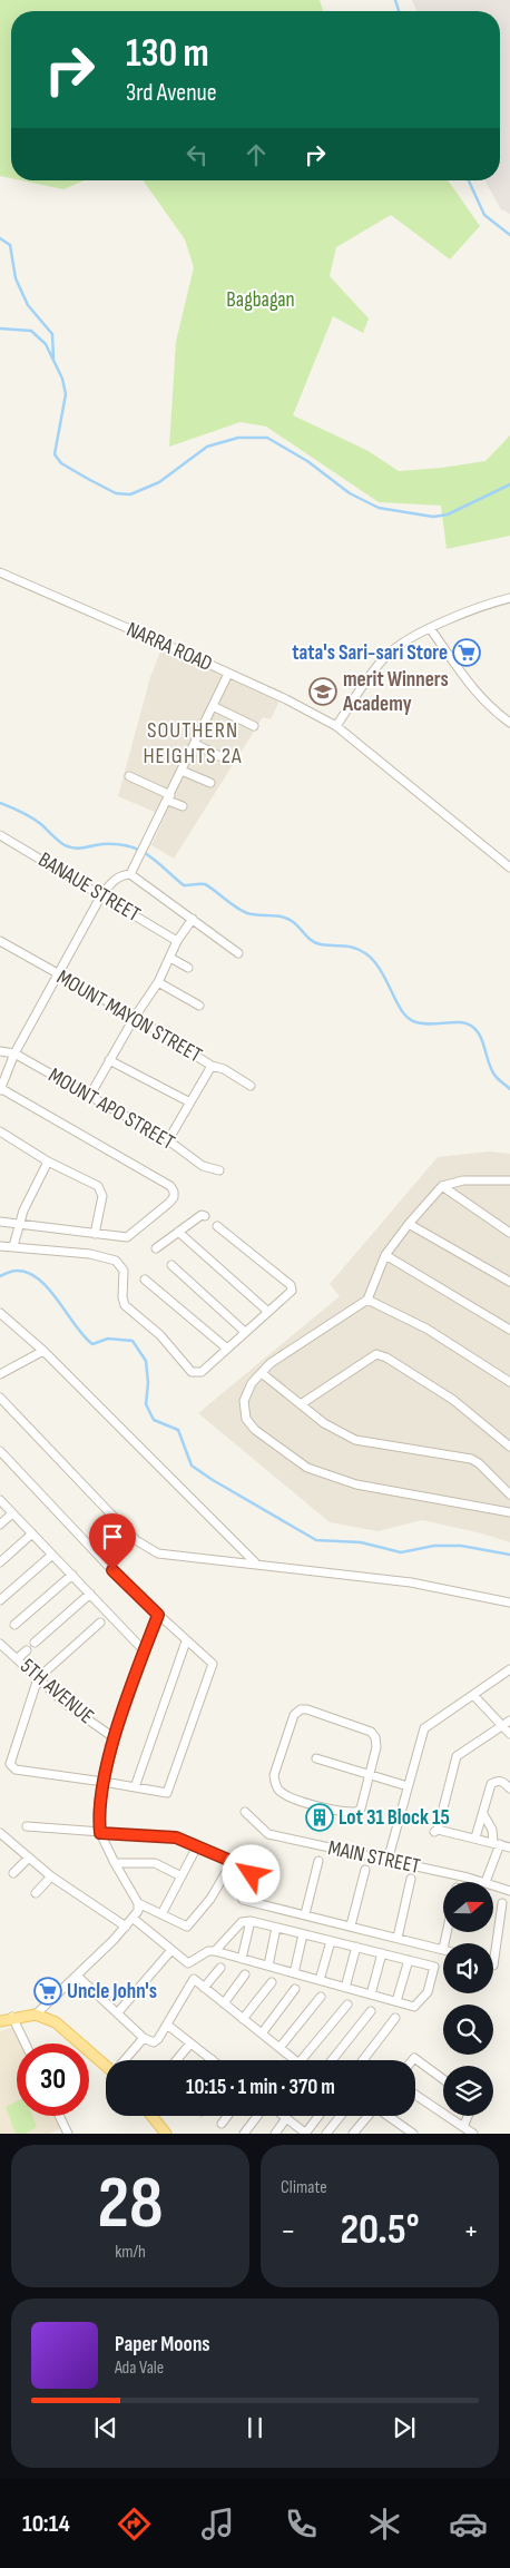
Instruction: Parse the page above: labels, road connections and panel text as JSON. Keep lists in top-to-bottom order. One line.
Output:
{"streets":{"street":["NARRA ROAD","BANAUE STREET","MOUNT MAYON STREET","MOUNT APO STREET","5TH AVENUE","MAIN STREET"]},"crossings":[["MOUNT MAYON STREET","MOUNT APO STREET"]],"districts":["SOUTHERN HEIGHTS 2A"],"parks":["Bagbagan"],"places":{"supermarket":["tata's Sari-sari Store","Uncle John's"],"school or university":["merit Winners Academy"],"building":["Lot 31 Block 15"]},"north":"right","page":{"turn":["130 m","3rd Avenue"],"limit":"30","trip":"10:15 · 1 min · 370 m","tile":[["28","km/h"],"Climate"],"heat":["−","20.5°","+"],"song":["Paper Moons","Ada Vale"],"tabs":"10:14"}}
